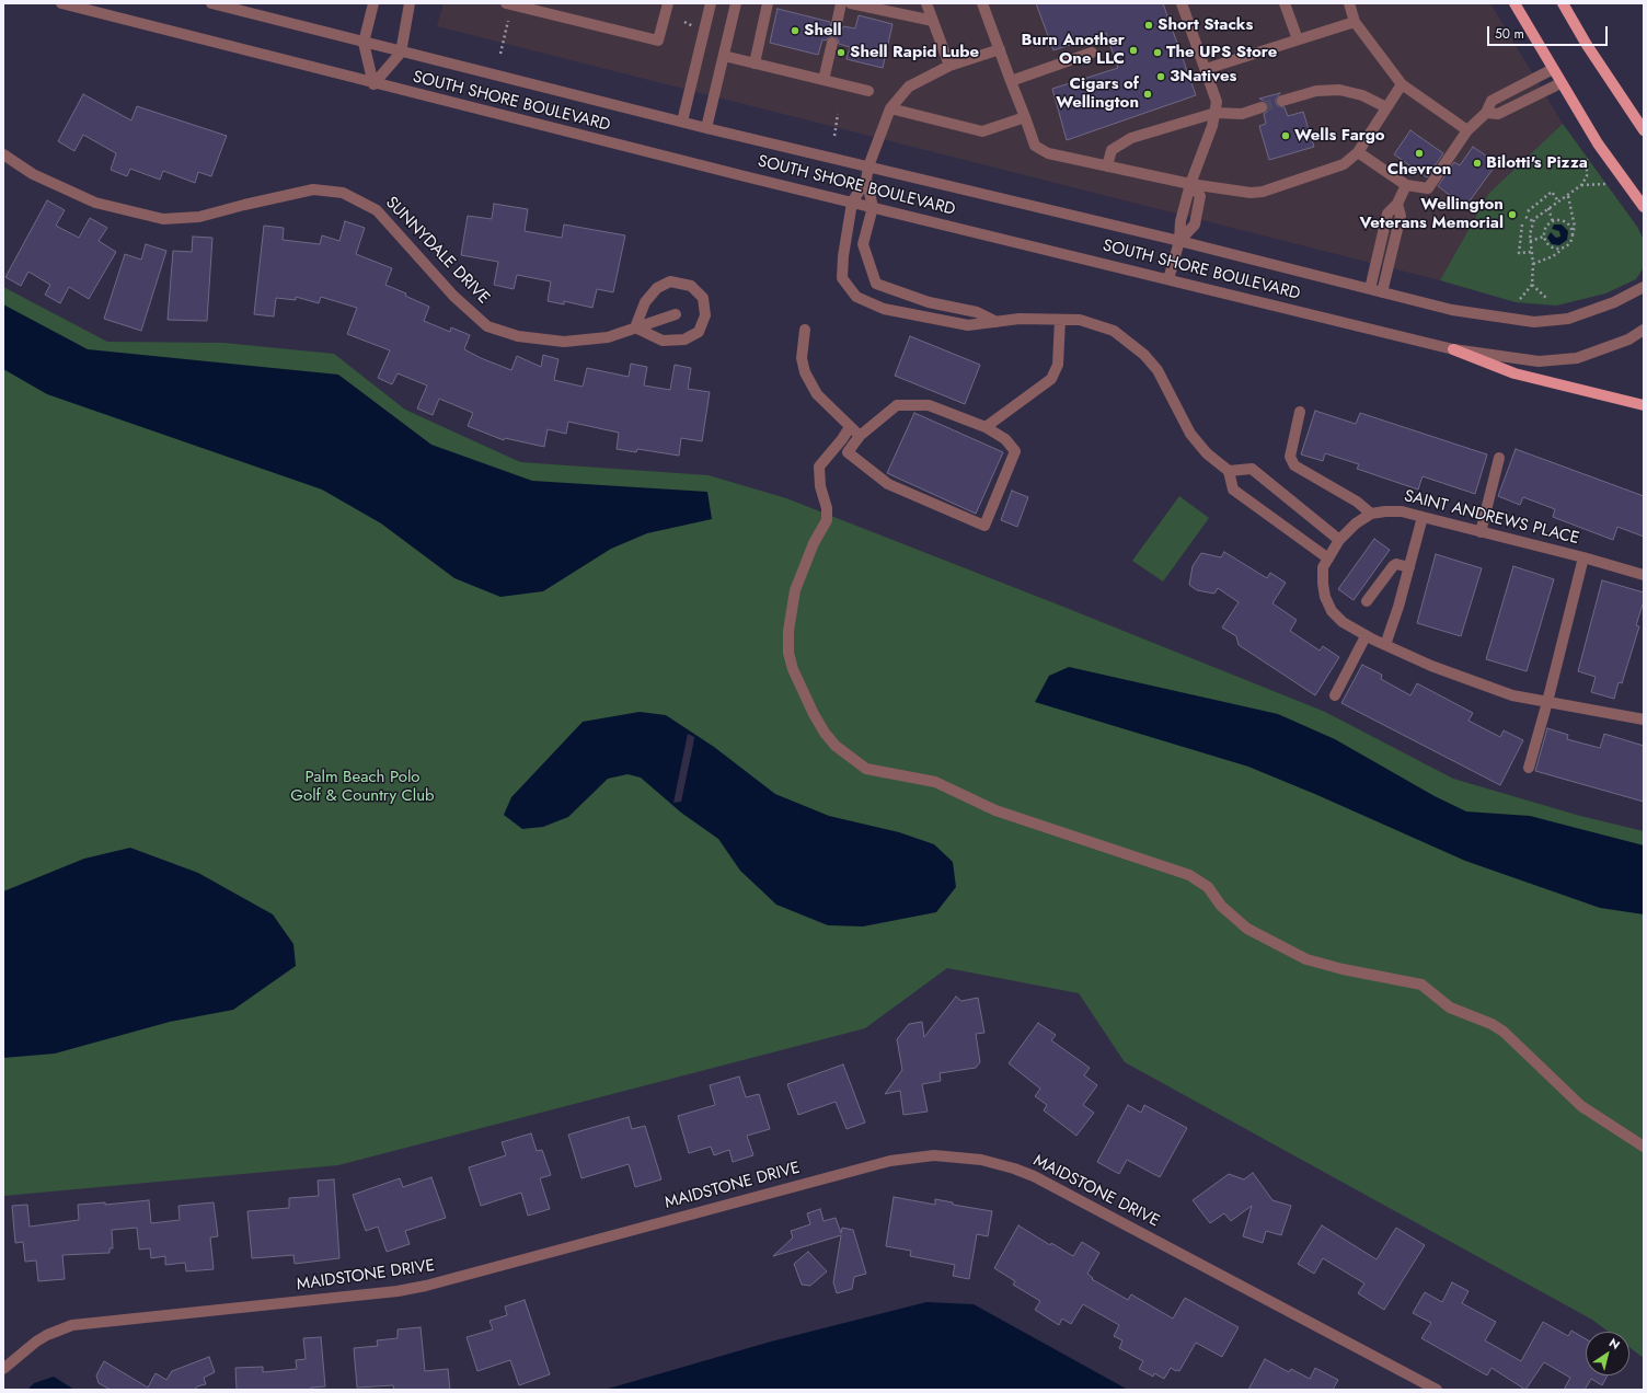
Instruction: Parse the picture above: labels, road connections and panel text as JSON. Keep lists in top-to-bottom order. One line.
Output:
{"streets":{"street":["SOUTH SHORE BOULEVARD","SUNNYDALE DRIVE","SAINT ANDREWS PLACE","MAIDSTONE DRIVE"]},"parks":["Palm Beach Polo Golf & Country Club"],"places":["Short Stacks","Shell","Burn Another One LLC","Shell Rapid Lube","The UPS Store","3Natives","Cigars of Wellington","Wells Fargo","Chevron","Bilotti's Pizza","Wellington Veterans Memorial"],"scale_bar":"50 m","north":"top right"}
